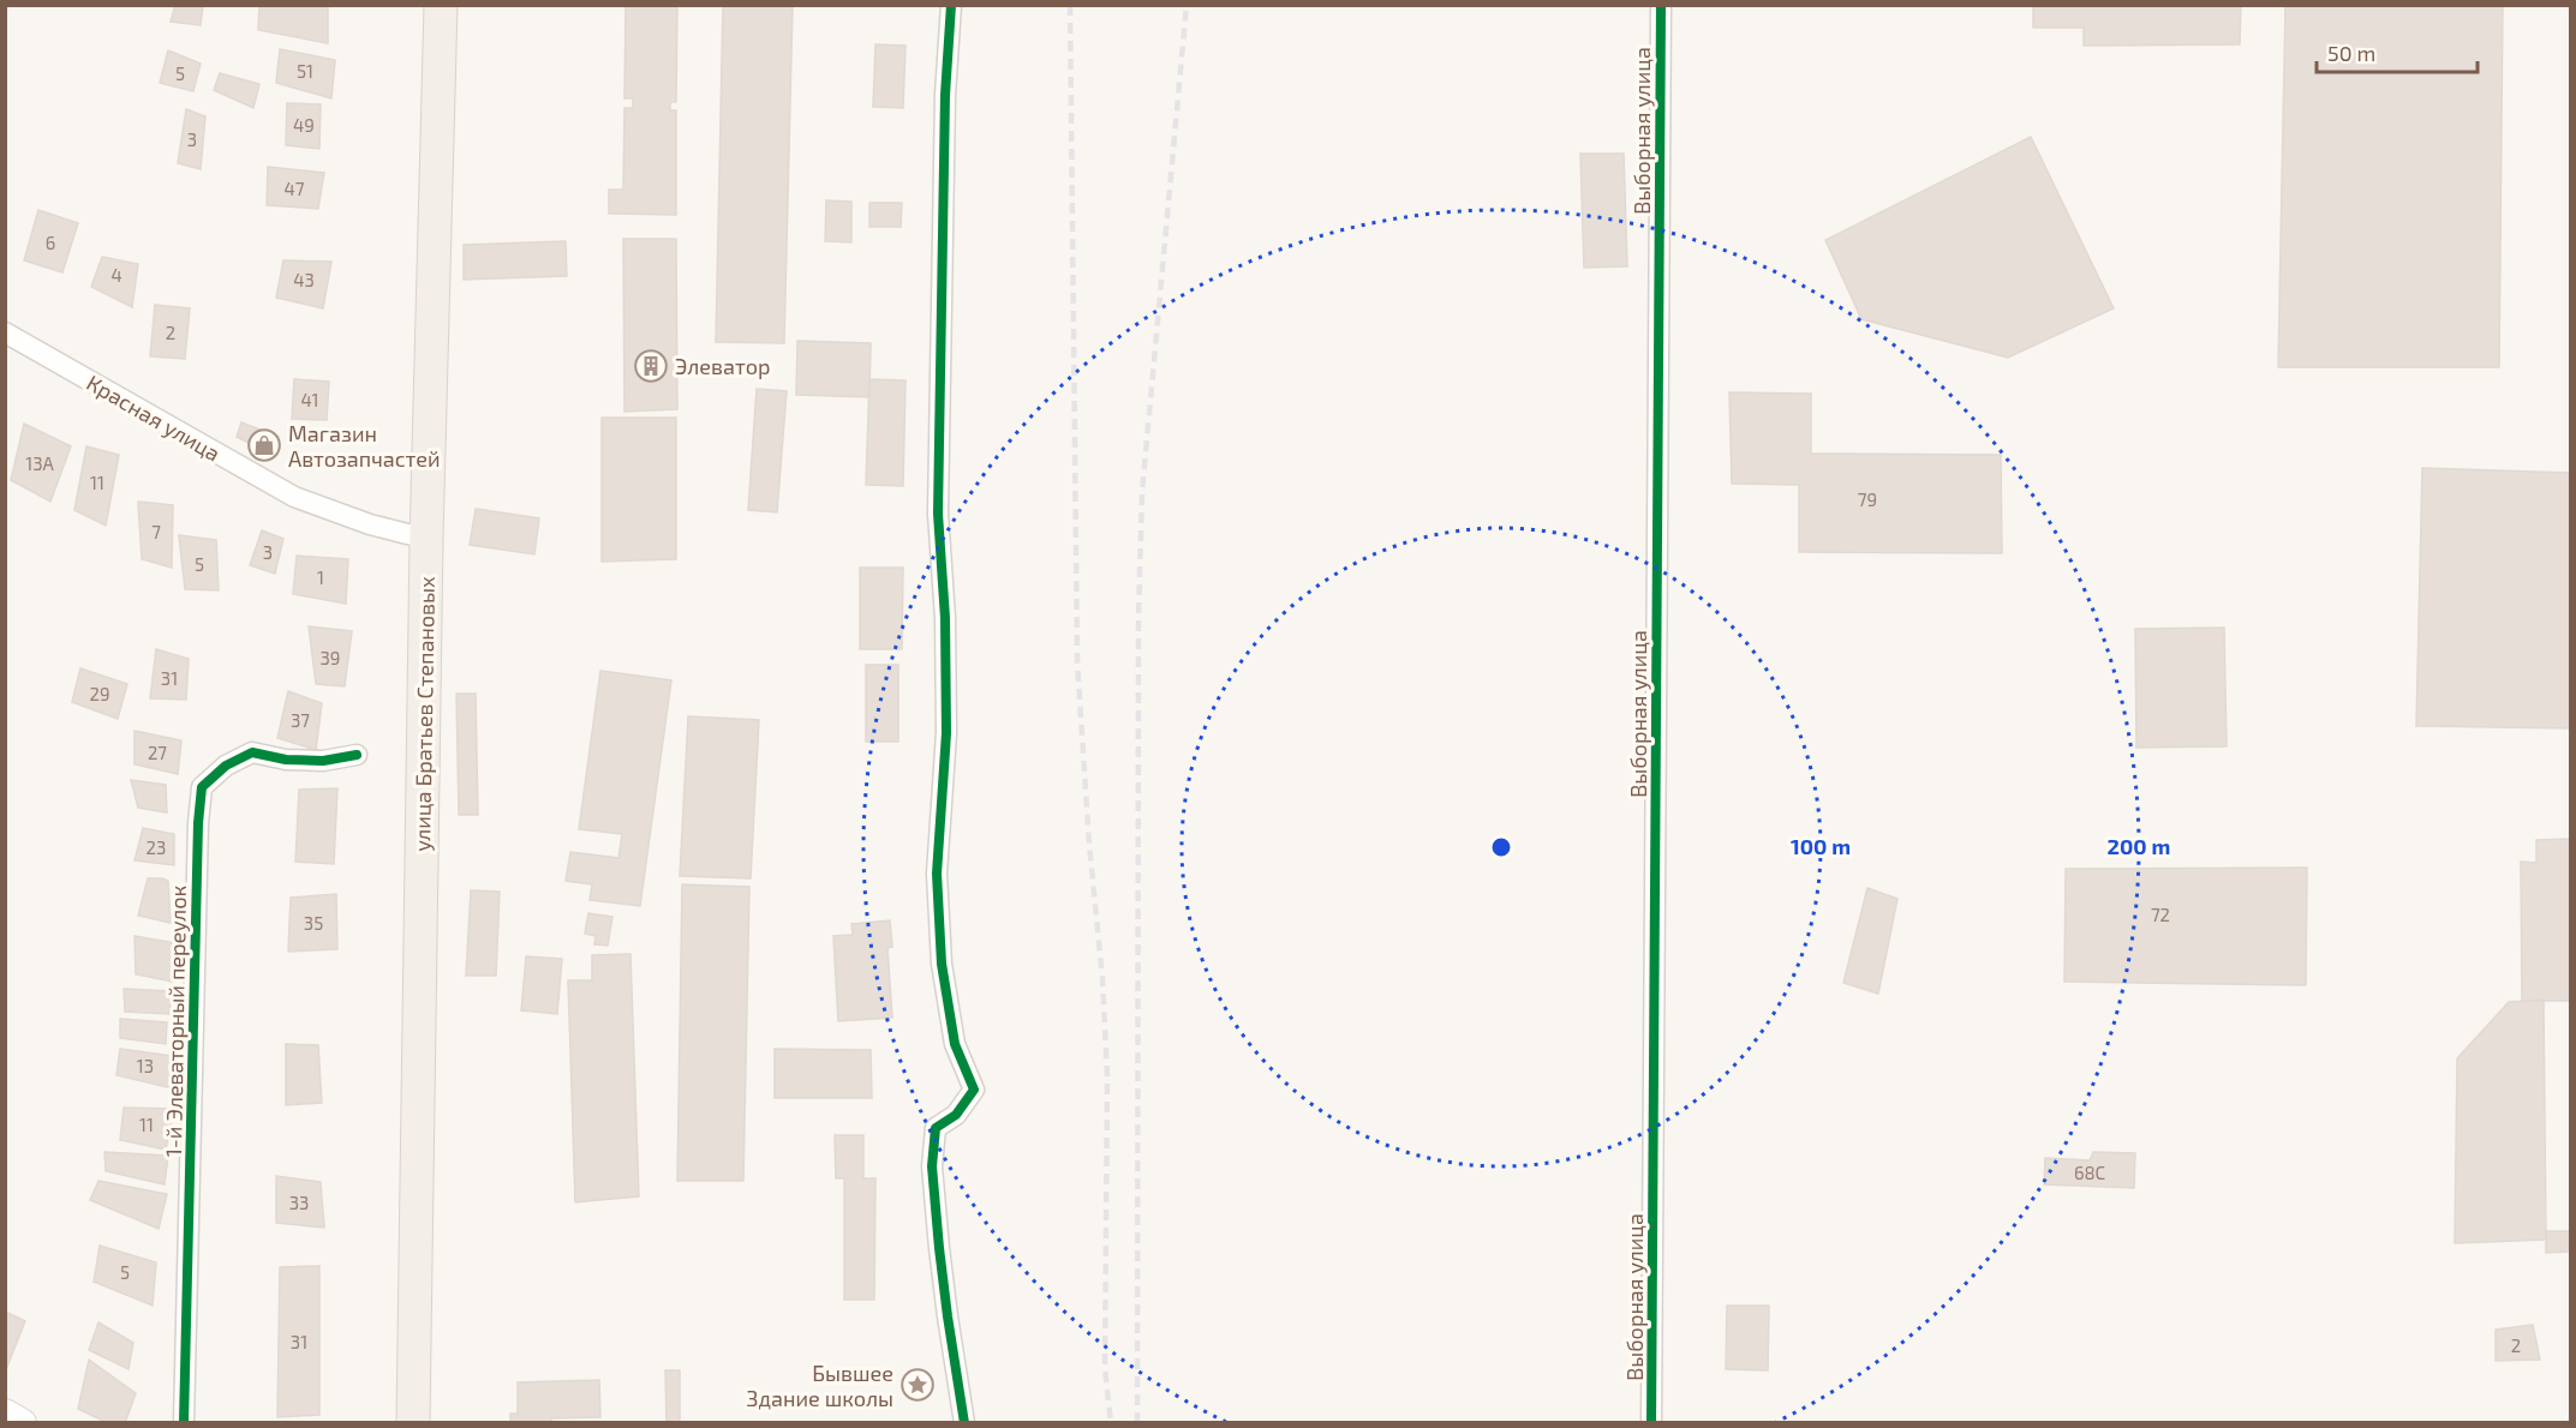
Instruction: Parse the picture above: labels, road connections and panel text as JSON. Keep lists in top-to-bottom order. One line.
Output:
{"streets":{"main road":["улица Братьев Степановых"],"street":["Выборная улица","Красная улица","1-й Элеваторный переулок"]},"crossings":[["Красная улица","улица Братьев Степановых"]],"places":{"building":["Элеватор"],"shop":["Магазин Автозапчастей"],"place":["Бывшее Здание школы"]},"house_numbers":["51","5","49","3","47","6","4","43","2","41","13А","11","79","7","3","5","1","39","31","29","37","27","23","72","35","13","11","68С","33","5","31","2"],"scale_bar":"50 m","rings":["100 m","200 m"]}
